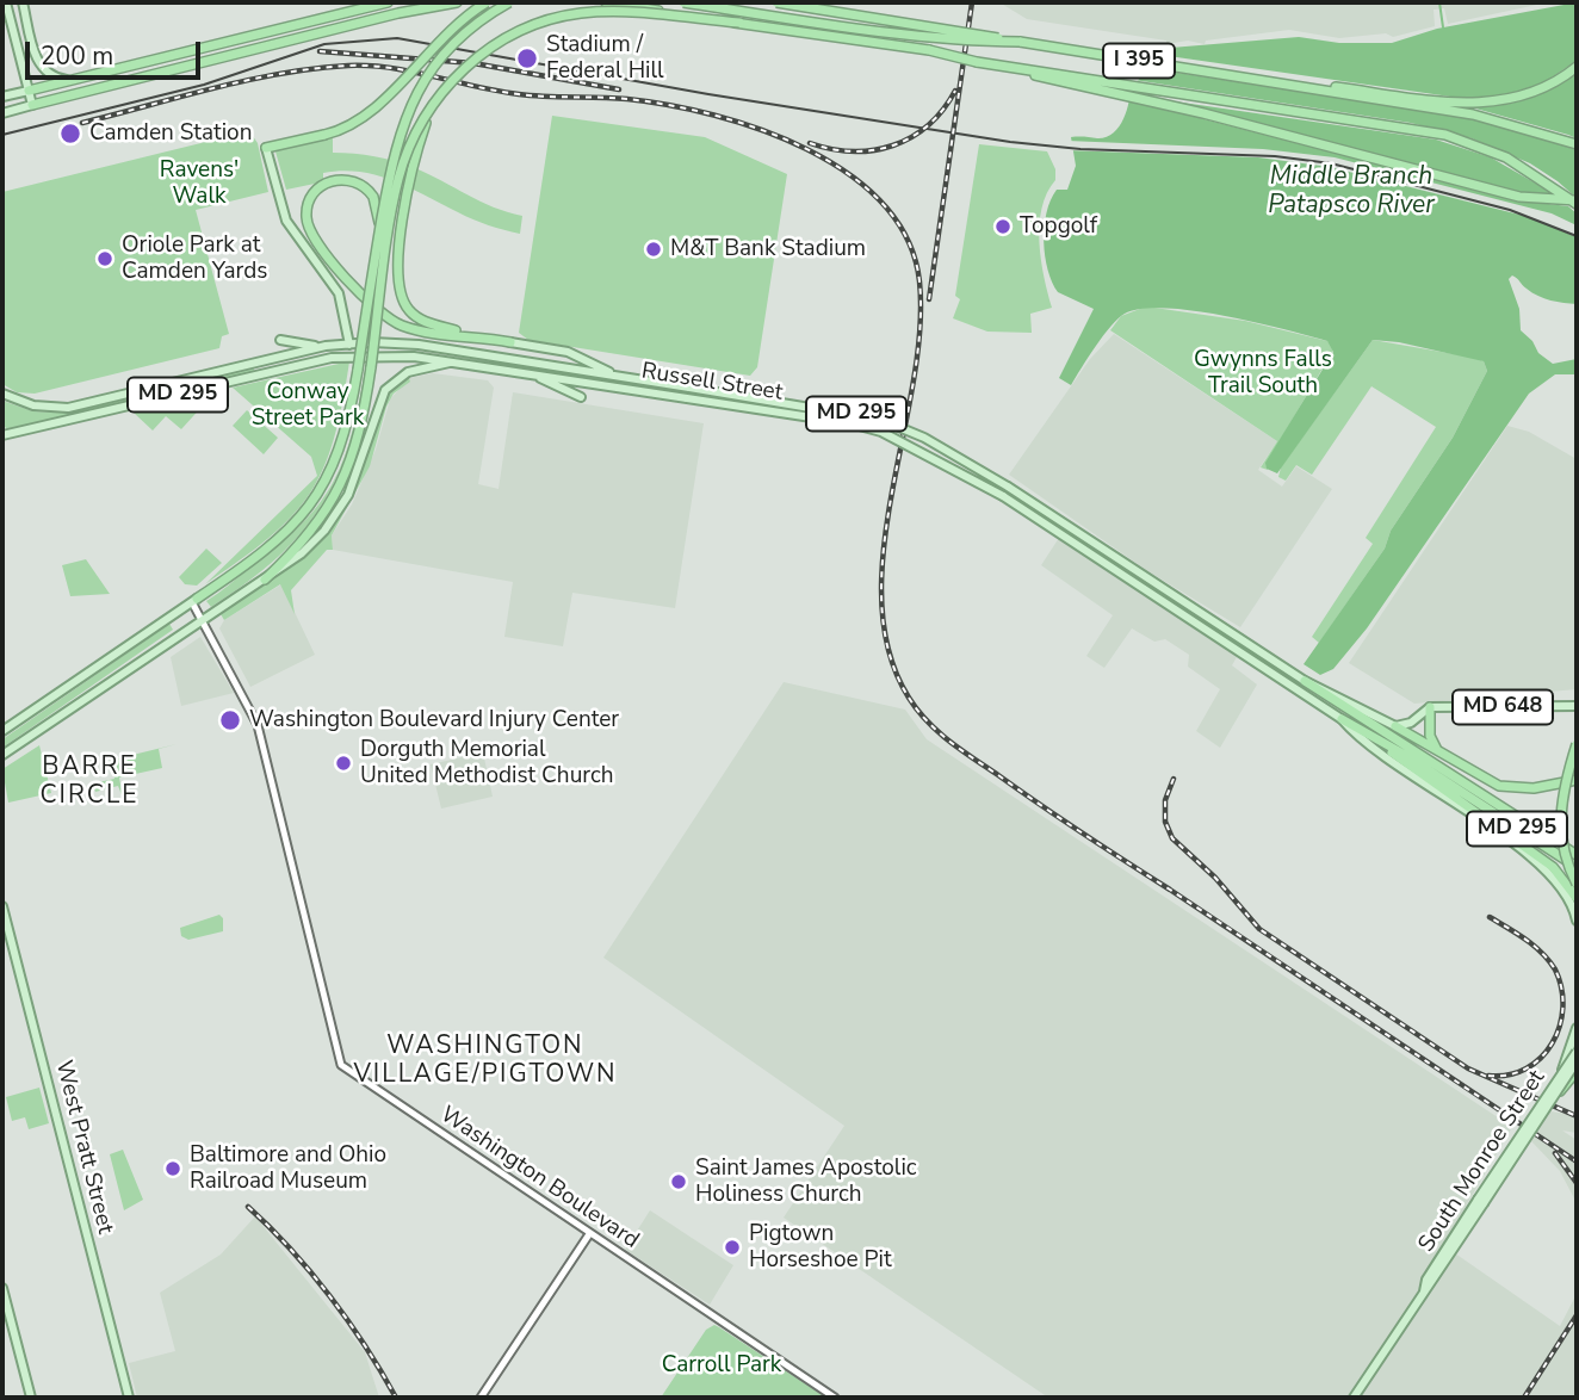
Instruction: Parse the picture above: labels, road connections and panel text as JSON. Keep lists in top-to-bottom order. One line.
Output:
{"streets":{"highway":["I 395","MD 295","MD 648"],"main road":["Russell Street","West Pratt Street","South Monroe Street","Washington Boulevard"]},"crossings":[["Russell Street","MD 295"]],"districts":["BARRE CIRCLE","WASHINGTON VILLAGE/PIGTOWN"],"water":["Middle Branch Patapsco River"],"parks":["Ravens' Walk","Gwynns Falls Trail South","Conway Street Park","Carroll Park"],"places":["Stadium / Federal Hill","Camden Station","Topgolf","M&T Bank Stadium","Oriole Park at Camden Yards","Washington Boulevard Injury Center","Dorguth Memorial United Methodist Church","Baltimore and Ohio Railroad Museum","Saint James Apostolic Holiness Church","Pigtown Horseshoe Pit"],"scale_bar":"200 m"}
